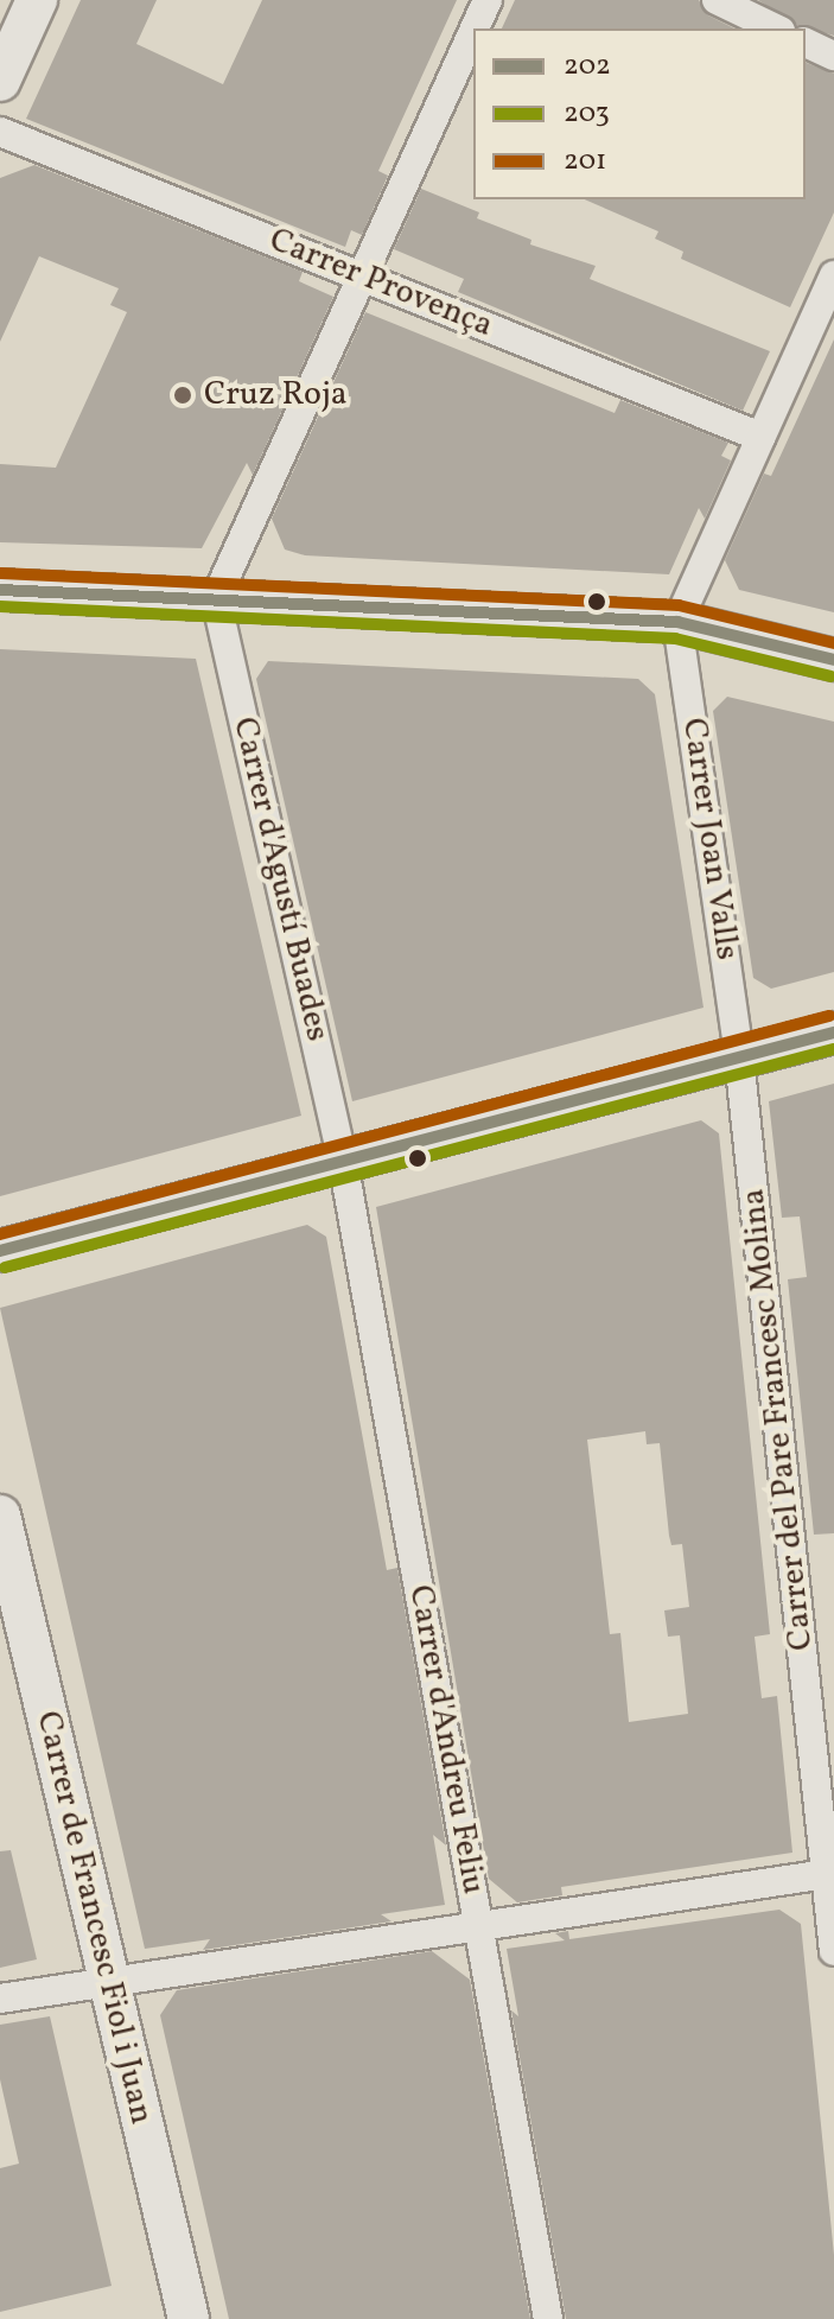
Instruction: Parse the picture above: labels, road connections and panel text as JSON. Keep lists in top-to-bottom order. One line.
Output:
{"streets":{"main road":["Carrer de Francesc Fiol i Juan"],"street":["Carrer Provença","Carrer Joan Valls","Carrer d'Agustí Buades","Carrer del Pare Francesc Molina","Carrer d'Andreu Feliu"]},"crossings":[["Carrer Joan Valls","Carrer del Pare Francesc Molina"],["Carrer d'Agustí Buades","Carrer d'Andreu Feliu"]],"places":["Cruz Roja"],"lines":["transit line 201","transit line 202","transit line 203"],"legend":["202","203","201"]}
